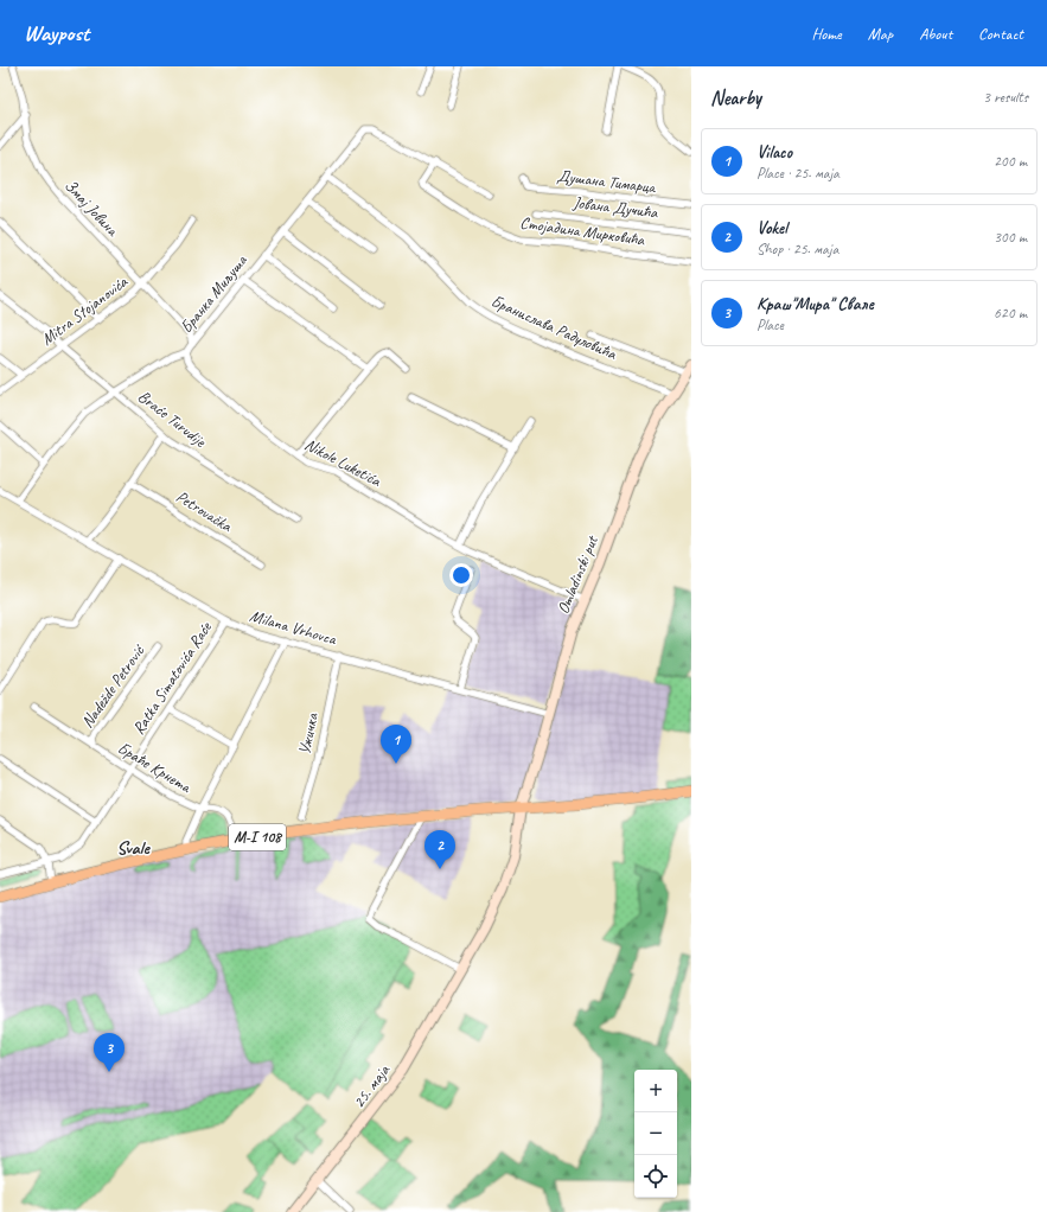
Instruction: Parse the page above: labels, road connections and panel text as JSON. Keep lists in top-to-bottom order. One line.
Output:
{"streets":{"main road":["M-I 108"],"street":["Душана Тимарца","Змај Јовина","Јована Дучића","Стојадина Мирковића","Бранка Миљуша","Mitra Stojanovića","Бранислава Радуловића","Braće Turudije","Nikole Luketića","Petrovačka","Omladinski put","Milana Vrhovca","Ratka Simatovića Raće","Nadežde Petrović","Ужичка","Браће Крнета","25. маја"]},"crossings":[["Змај Јовина","Бранка Миљуша"],["Змај Јовина","Mitra Stojanovića"],["Стојадина Мирковића","Бранка Миљуша"],["Бранка Миљуша","Бранислава Радуловића"],["Бранка Миљуша","Nikole Luketića"],["Mitra Stojanovića","Braće Turudije"],["Бранислава Радуловића","Omladinski put"],["Nikole Luketića","Omladinski put"],["Omladinski put","Milana Vrhovca"],["Omladinski put","M-I 108"],["Omladinski put","25. маја"],["Milana Vrhovca","Ratka Simatovića Raće"],["Milana Vrhovca","Ужичка"],["Milana Vrhovca","Браће Крнета"],["Ratka Simatovića Raće","Браће Крнета"],["Nadežde Petrović","Браће Крнета"],["M-I 108","25. маја"]],"districts":["Svale"],"page":{"header":"Waypost","nav":["Home","Map","About","Contact"],"heading":["Nearby","3 results"],"list":[{"mark":"1","name":"Vilaco","note":"Place · 25. маја","value":"200 m"},{"mark":"2","name":"Vokel","note":"Shop · 25. маја","value":"300 m"},{"mark":"3","name":"Краш\"Мира\" Свале","note":"Place","value":"620 m"}],"pins":["1","2","3"],"map_buttons":["+","−"]}}
